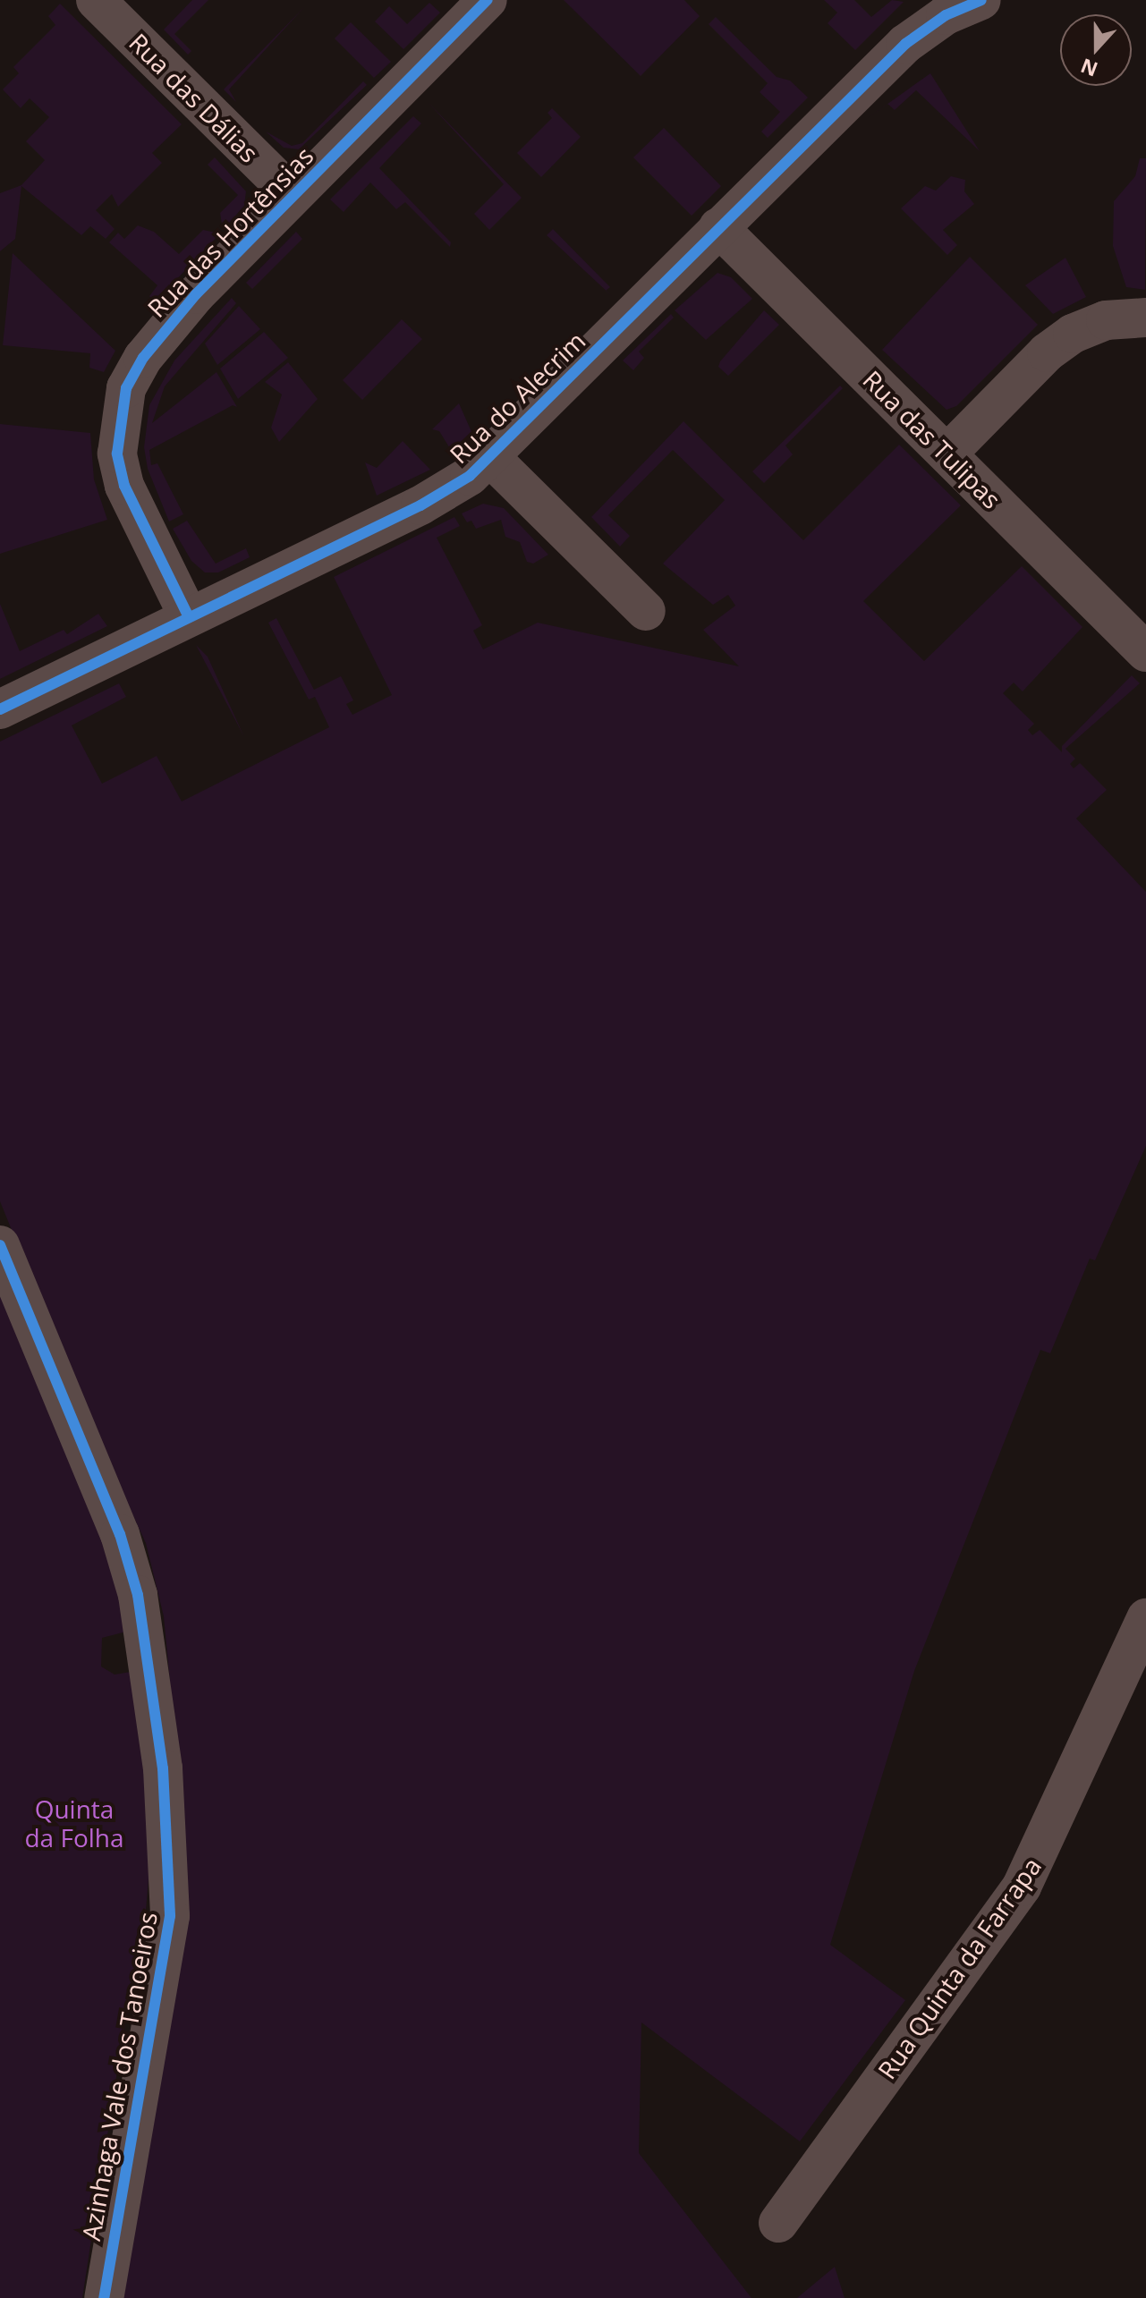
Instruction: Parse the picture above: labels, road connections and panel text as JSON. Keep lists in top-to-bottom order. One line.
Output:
{"streets":{"street":["Rua das Dálias","Rua das Hortênsias","Rua do Alecrim","Rua das Tulipas","Rua Quinta da Farrapa","Azinhaga Vale dos Tanoeiros"]},"crossings":[["Rua das Dálias","Rua das Hortênsias"],["Rua das Hortênsias","Rua do Alecrim"],["Rua do Alecrim","Rua das Tulipas"]],"parks":["Quinta da Folha"],"north":"bottom"}
